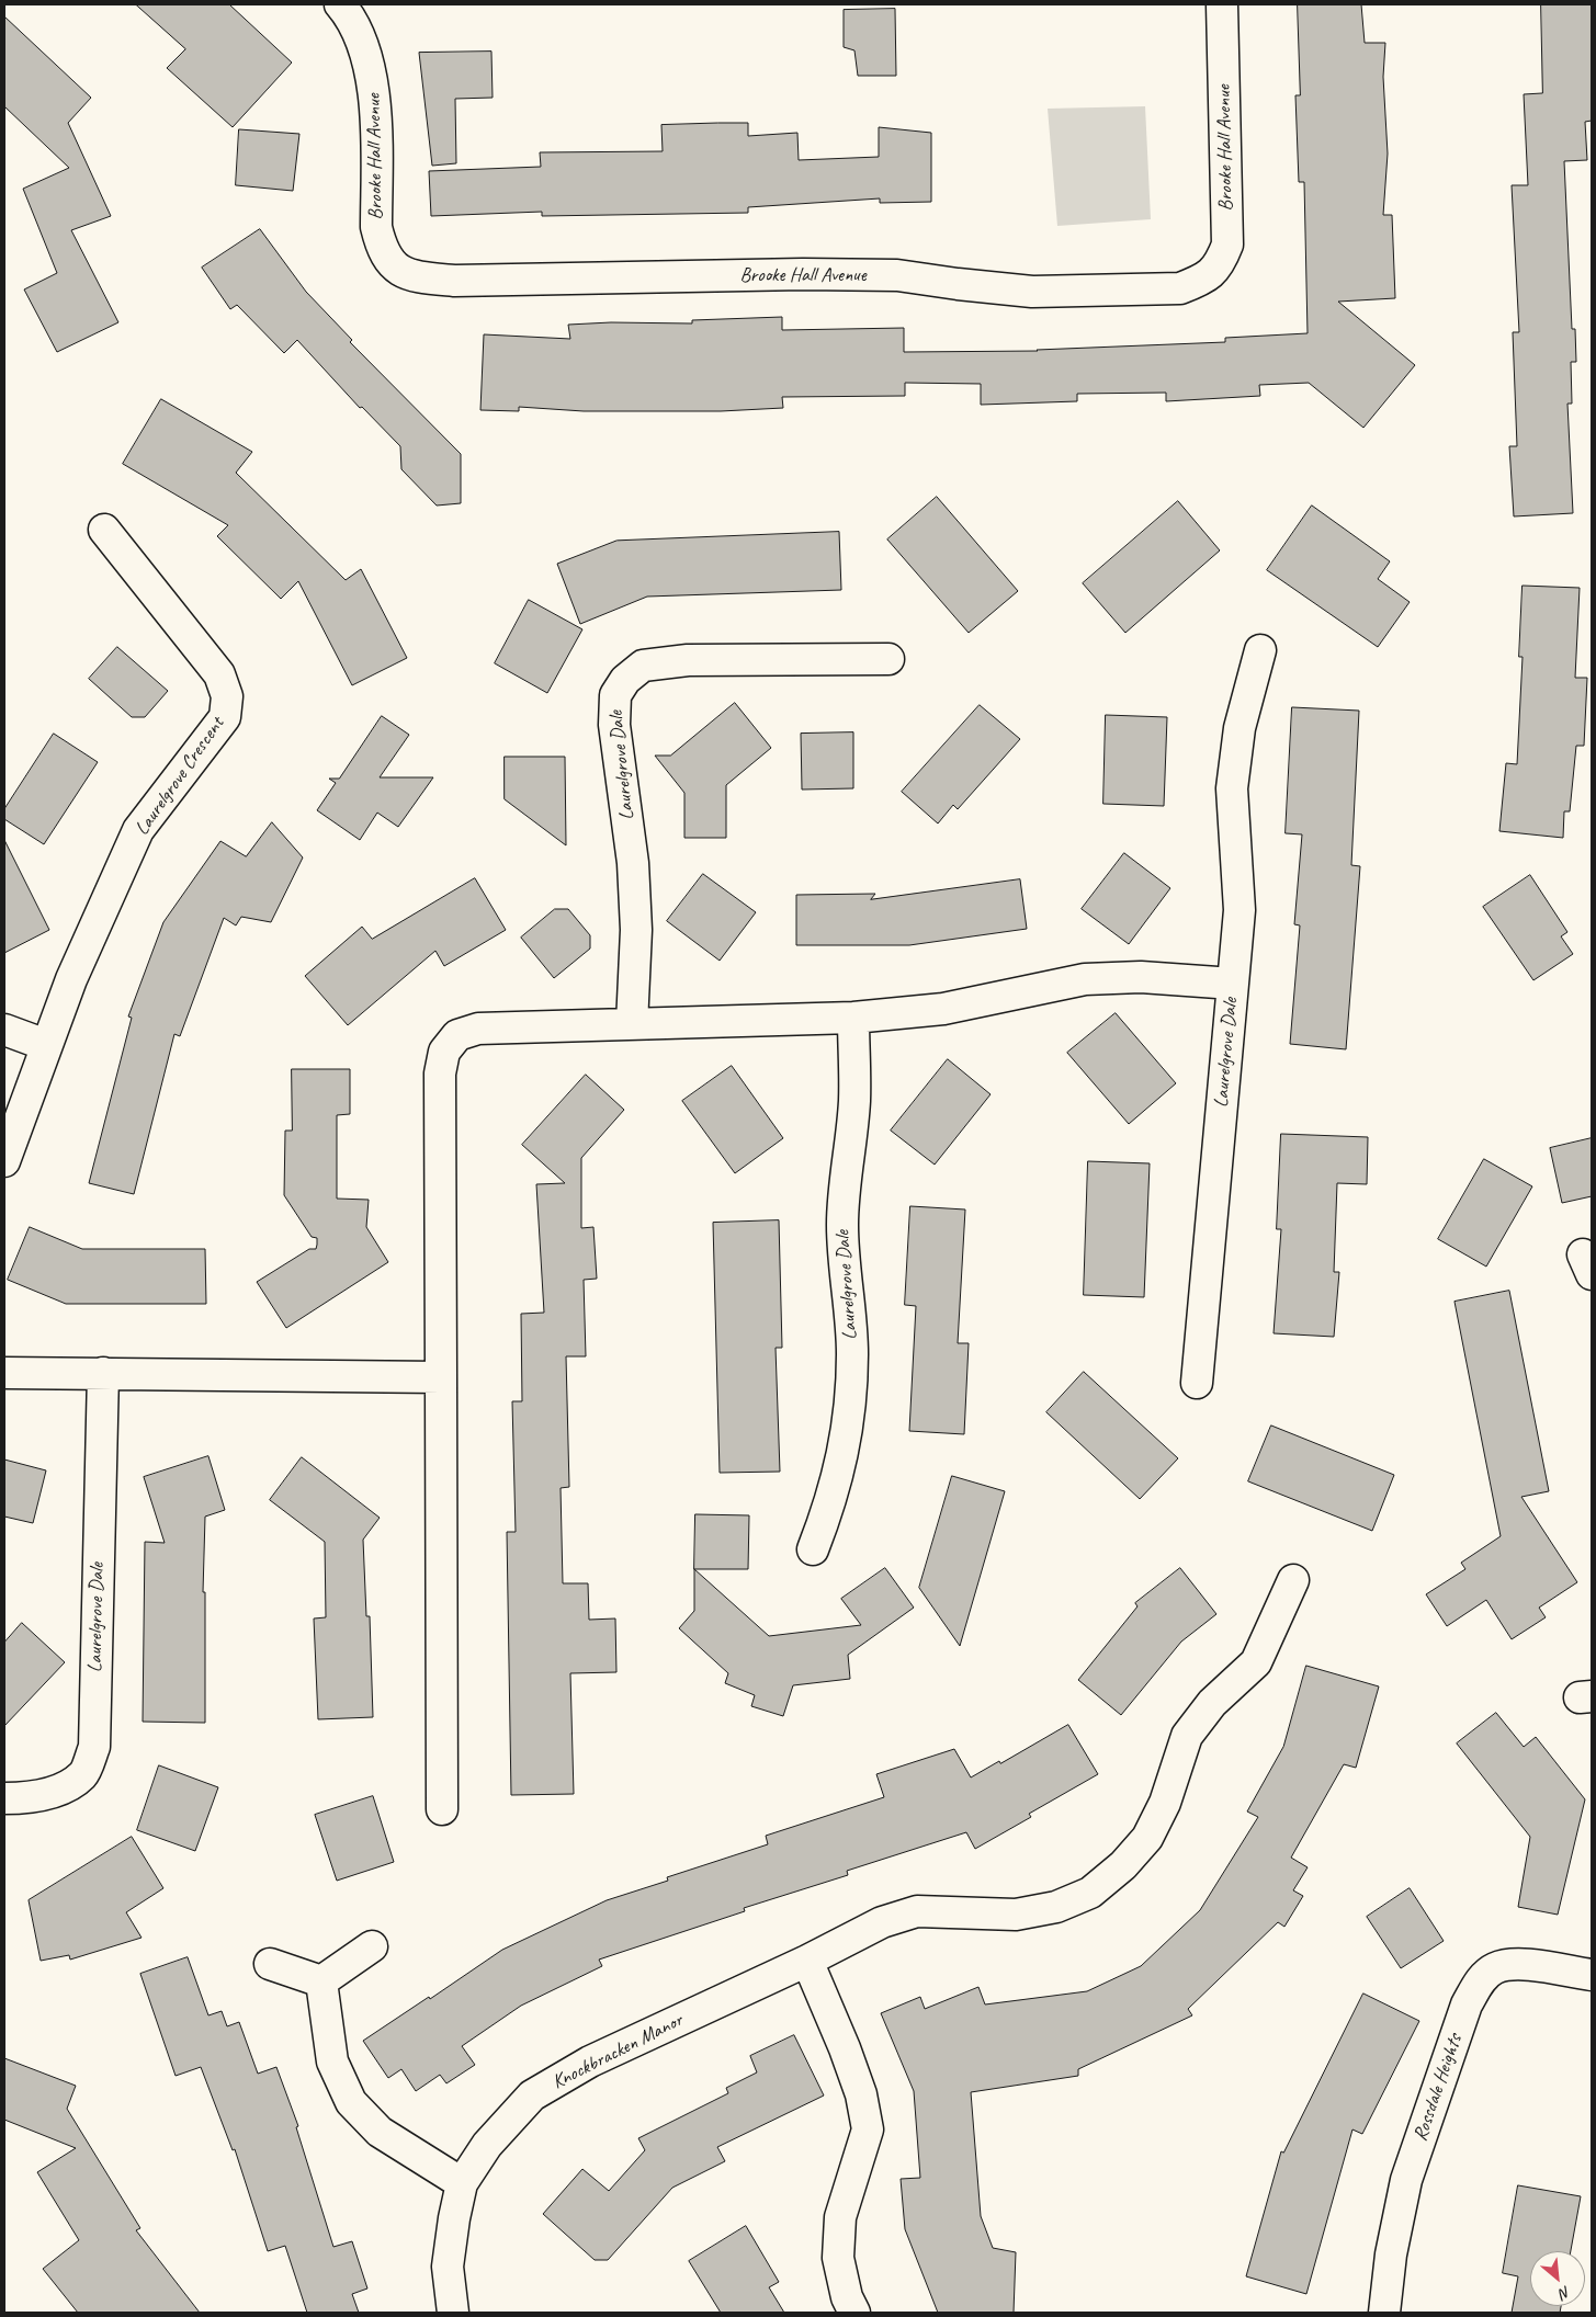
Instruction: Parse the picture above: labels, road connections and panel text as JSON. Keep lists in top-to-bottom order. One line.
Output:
{"streets":{"street":["Brooke Hall Avenue","Laurelgrove Dale","Laurelgrove Crescent","Knockbracken Manor","Rossdale Heights"]},"north":"bottom right"}
